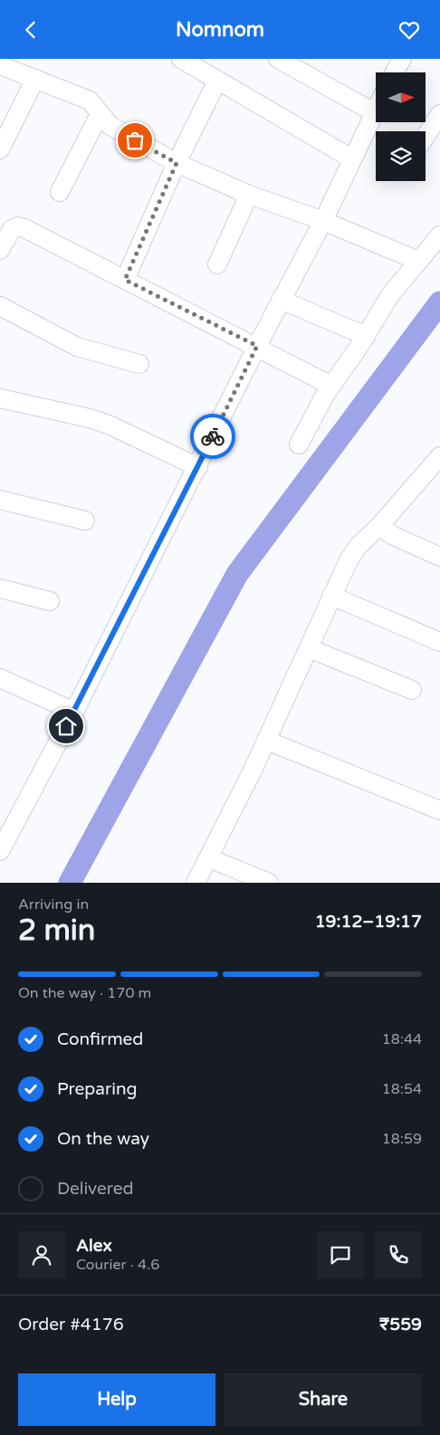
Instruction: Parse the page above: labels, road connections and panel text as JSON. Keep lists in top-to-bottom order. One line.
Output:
{"north":"right","page":{"header":"Nomnom","heading":["2 min","Arriving in","19:12–19:17"],"panel":["Alex","Courier · 4.6","Order #4176","₹559"],"bar":"On the way · 170 m","list":[["Confirmed","18:44"],["Preparing","18:54"],["On the way","18:59"],"Delivered"],"buttons":["Help","Share"]}}
